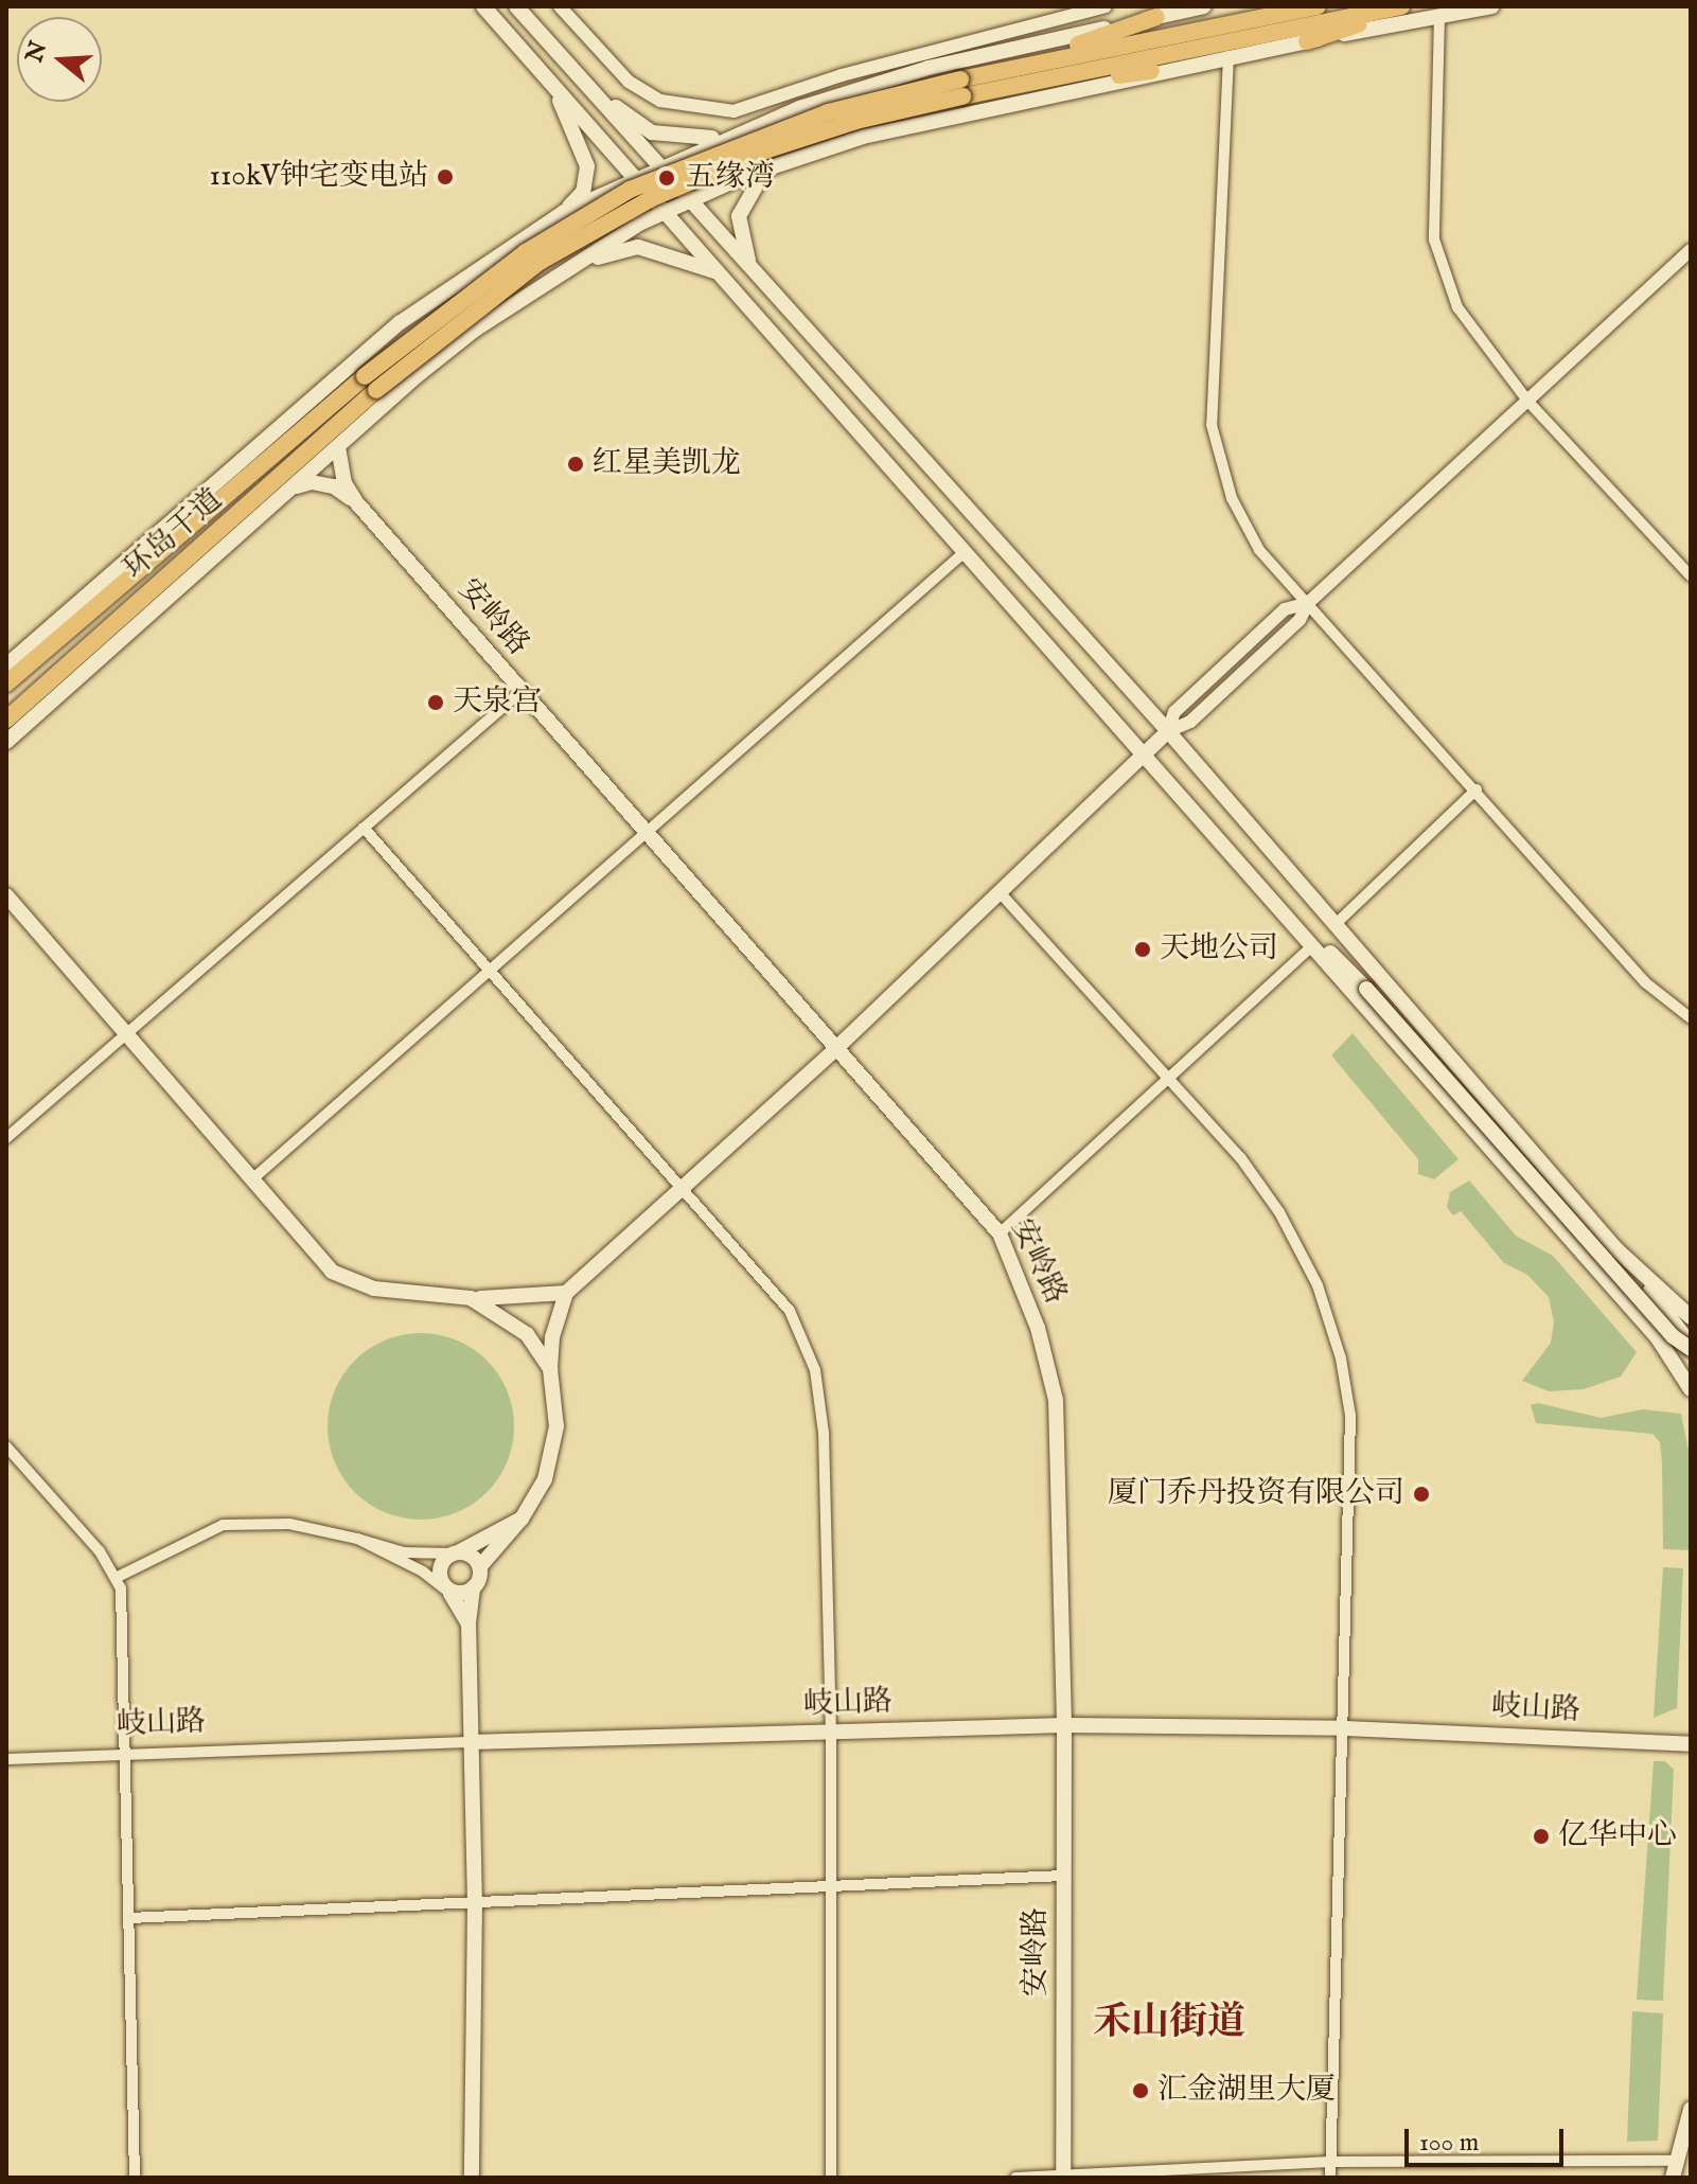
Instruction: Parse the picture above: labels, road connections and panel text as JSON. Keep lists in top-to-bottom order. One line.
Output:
{"streets":{"highway":["环岛干道"],"main road":["安岭路","岐山路"]},"crossings":[["安岭路","岐山路"]],"districts":["禾山街道"],"places":["110kV钟宅变电站","五缘湾","红星美凯龙","天泉宫","天地公司","厦门乔丹投资有限公司","亿华中心","汇金湖里大厦"],"scale_bar":"100 m","north":"left"}
